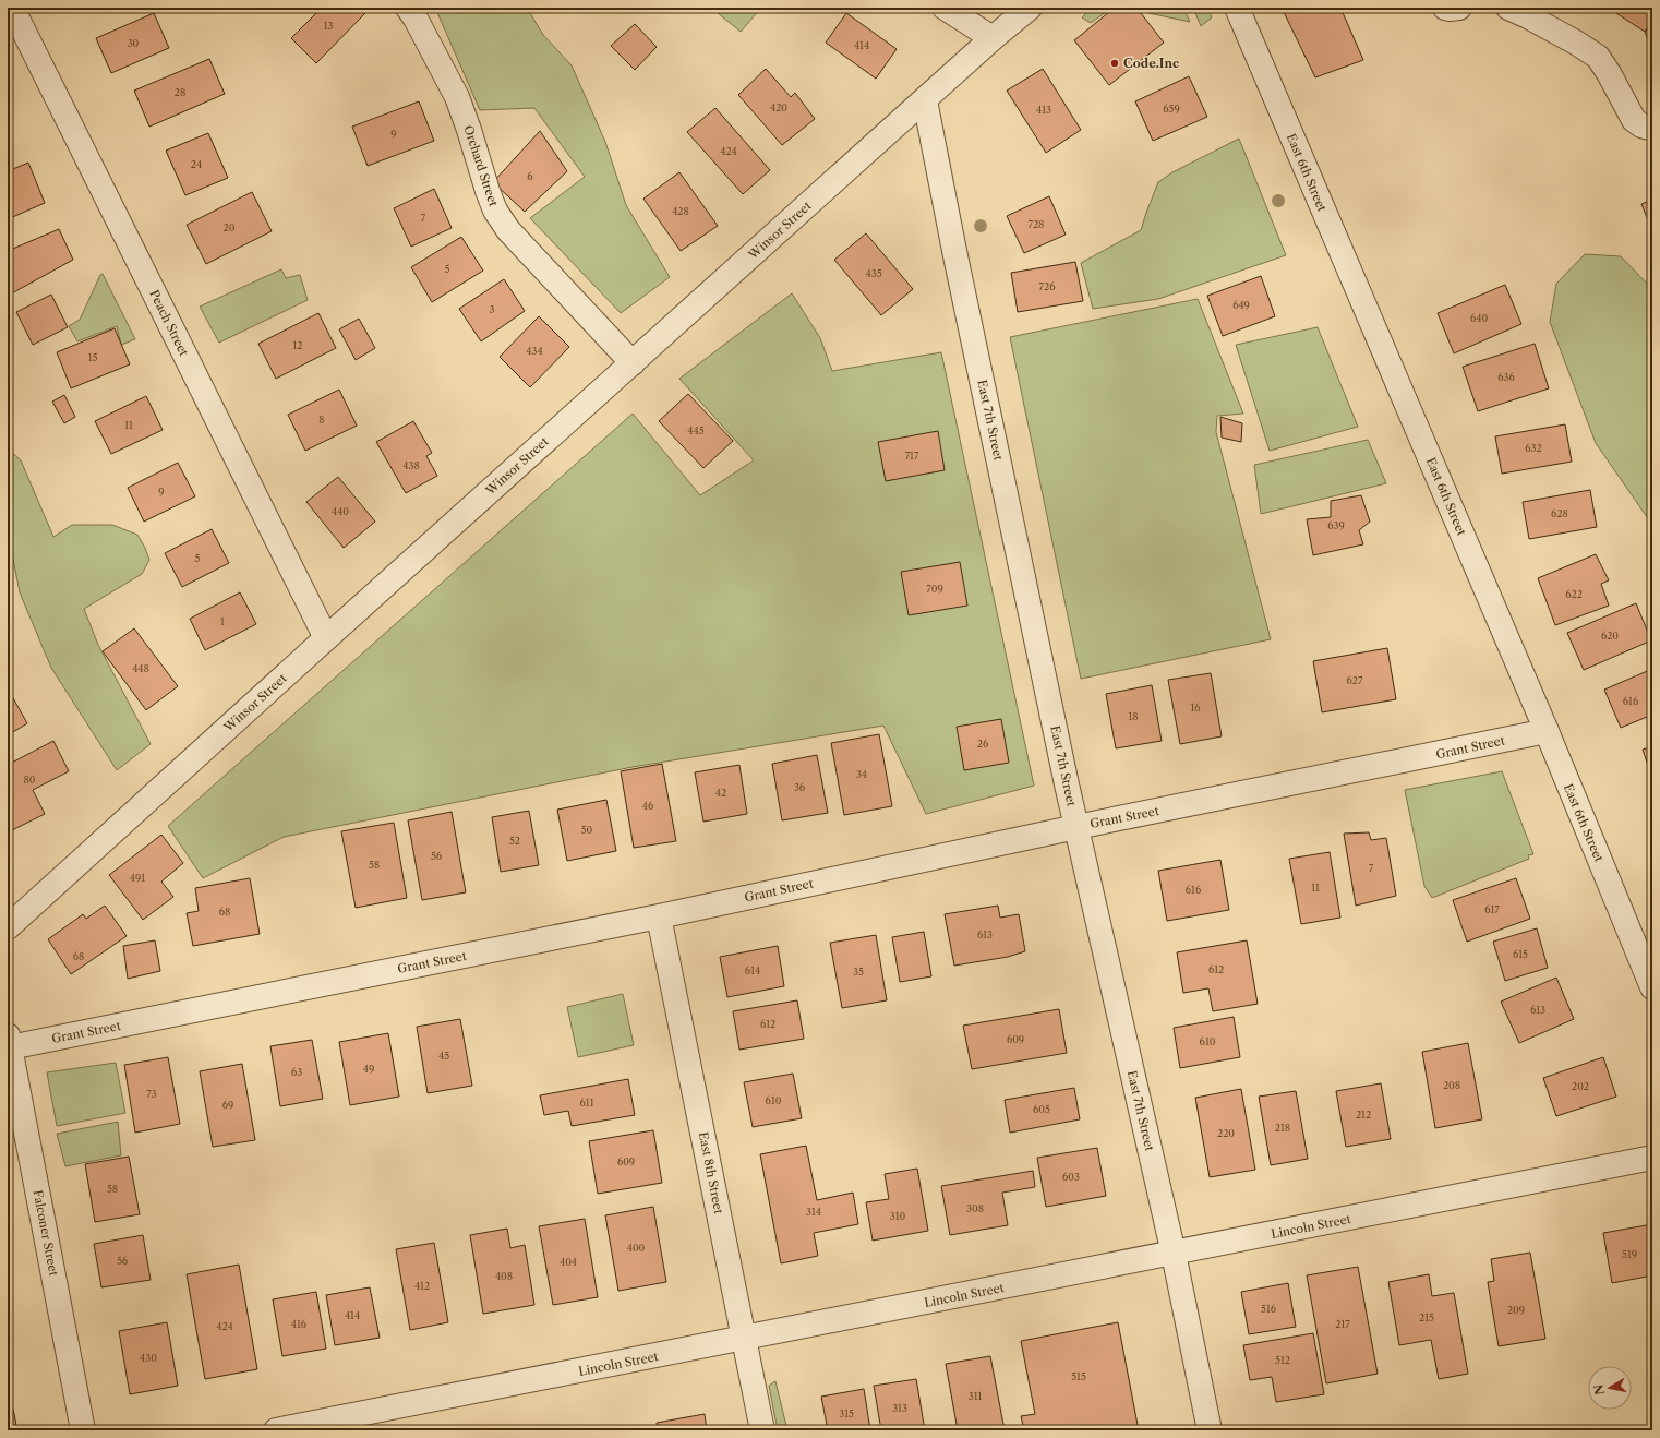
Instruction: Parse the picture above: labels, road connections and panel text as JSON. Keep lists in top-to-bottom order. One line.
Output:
{"streets":{"street":["Orchard Street","East 6th Street","Winsor Street","Peach Street","East 7th Street","Grant Street","East 8th Street","Lincoln Street","Falconer Street"]},"crossings":[["Orchard Street","Winsor Street"],["East 6th Street","Grant Street"],["Winsor Street","Peach Street"],["Winsor Street","East 7th Street"],["East 7th Street","Grant Street"],["East 7th Street","Lincoln Street"],["Grant Street","East 8th Street"],["Grant Street","Falconer Street"],["East 8th Street","Lincoln Street"]],"places":["Code.Inc"],"house_numbers":["13","30","414","28","420","659","413","9","424","24","6","428","7","728","20","5","435","726","649","3","640","12","434","15","636","8","11","445","632","717","438","9","440","628","639","5","709","622","1","620","448","627","616","16","18","26","34","80","36","42","46","50","52","56","58","7","491","11","616","617","68","613","615","68","612","614","35","613","612","609","610","45","49","63","208","202","73","610","611","69","605","212","218","220","609","603","58","308","314","310","400","519","56","404","408","412","516","209","414","215","416","217","424","430","512","515","311","313","315"],"north":"left"}
